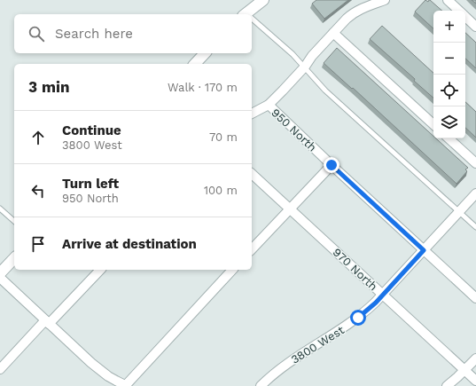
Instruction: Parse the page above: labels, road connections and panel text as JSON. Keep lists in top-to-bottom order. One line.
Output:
{"streets":{"street":["950 North","970 North","3800 West"]},"crossings":[["950 North","3800 West"],["970 North","3800 West"]],"page":{"map_buttons":["+","−"],"search":"Search here","heading":["3 min","Walk · 170 m"],"list":[["Continue","3800 West","70 m"],["Turn left","950 North","100 m"],"Arrive at destination"]}}
